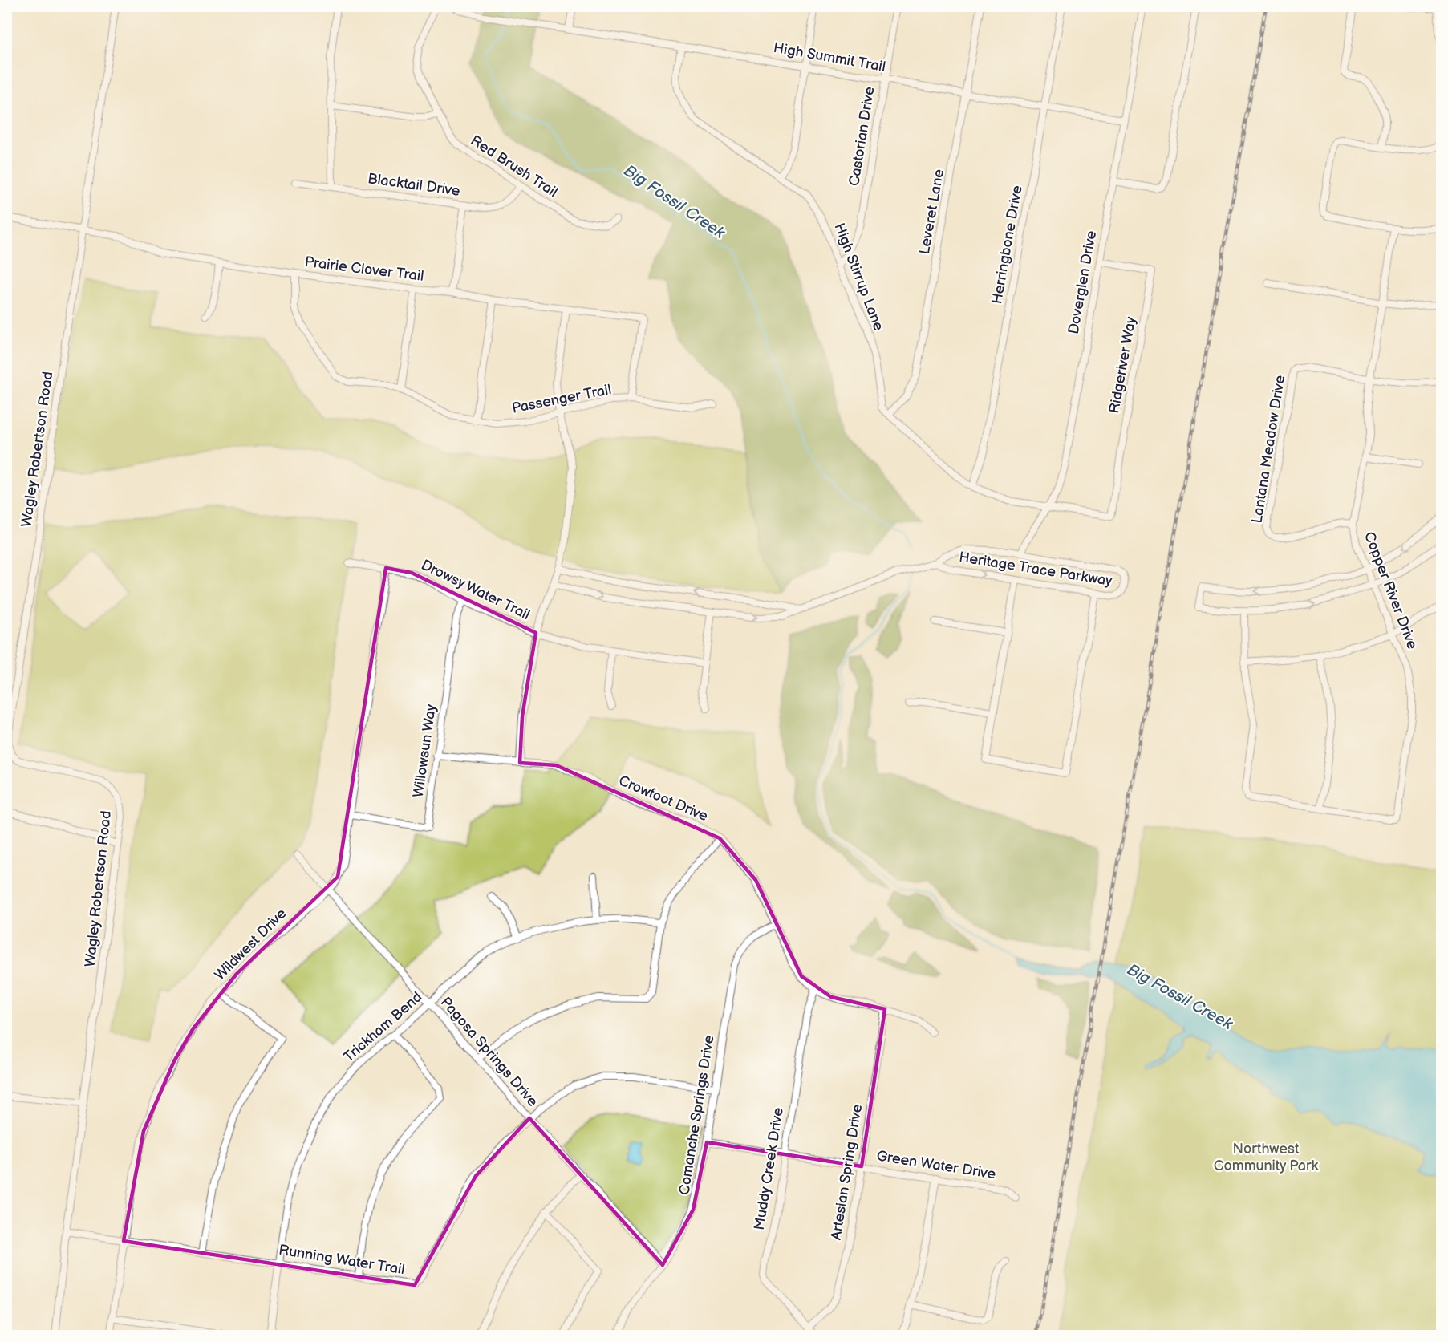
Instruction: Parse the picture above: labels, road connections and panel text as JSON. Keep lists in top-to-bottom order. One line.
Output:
{"streets":{"street":["High Summit Trail","Castorian Drive","Red Brush Trail","Blacktail Drive","Leveret Lane","Herringbone Drive","Prairie Clover Trail","High Stirrup Lane","Doverglen Drive","Ridgeriver Way","Passenger Trail","Wagley Robertson Road","Lantana Meadow Drive","Heritage Trace Parkway","Drowsy Water Trail","Copper River Drive","Willowsun Way","Crowfoot Drive","Wildwest Drive","Trickham Bend","Pagosa Springs Drive","Comanche Springs Drive","Green Water Drive","Muddy Creek Drive","Artesian Spring Drive","Running Water Trail"]},"crossings":[["High Summit Trail","Castorian Drive"],["High Summit Trail","Leveret Lane"],["High Summit Trail","Herringbone Drive"],["High Summit Trail","High Stirrup Lane"],["High Summit Trail","Doverglen Drive"],["Castorian Drive","High Stirrup Lane"],["Red Brush Trail","Blacktail Drive"],["Leveret Lane","High Stirrup Lane"],["Herringbone Drive","High Stirrup Lane"],["Prairie Clover Trail","Passenger Trail"],["Prairie Clover Trail","Wagley Robertson Road"],["High Stirrup Lane","Doverglen Drive"],["High Stirrup Lane","Ridgeriver Way"],["Doverglen Drive","Ridgeriver Way"],["Doverglen Drive","Heritage Trace Parkway"],["Wagley Robertson Road","Running Water Trail"],["Lantana Meadow Drive","Copper River Drive"],["Drowsy Water Trail","Willowsun Way"],["Drowsy Water Trail","Wildwest Drive"],["Willowsun Way","Crowfoot Drive"],["Willowsun Way","Wildwest Drive"],["Crowfoot Drive","Comanche Springs Drive"],["Crowfoot Drive","Muddy Creek Drive"],["Crowfoot Drive","Artesian Spring Drive"],["Wildwest Drive","Pagosa Springs Drive"],["Wildwest Drive","Running Water Trail"],["Trickham Bend","Pagosa Springs Drive"],["Trickham Bend","Running Water Trail"],["Pagosa Springs Drive","Comanche Springs Drive"],["Pagosa Springs Drive","Running Water Trail"],["Comanche Springs Drive","Green Water Drive"],["Comanche Springs Drive","Running Water Trail"],["Green Water Drive","Muddy Creek Drive"],["Green Water Drive","Artesian Spring Drive"],["Muddy Creek Drive","Artesian Spring Drive"]],"water":["Big Fossil Creek"],"parks":["Northwest Community Park"]}
